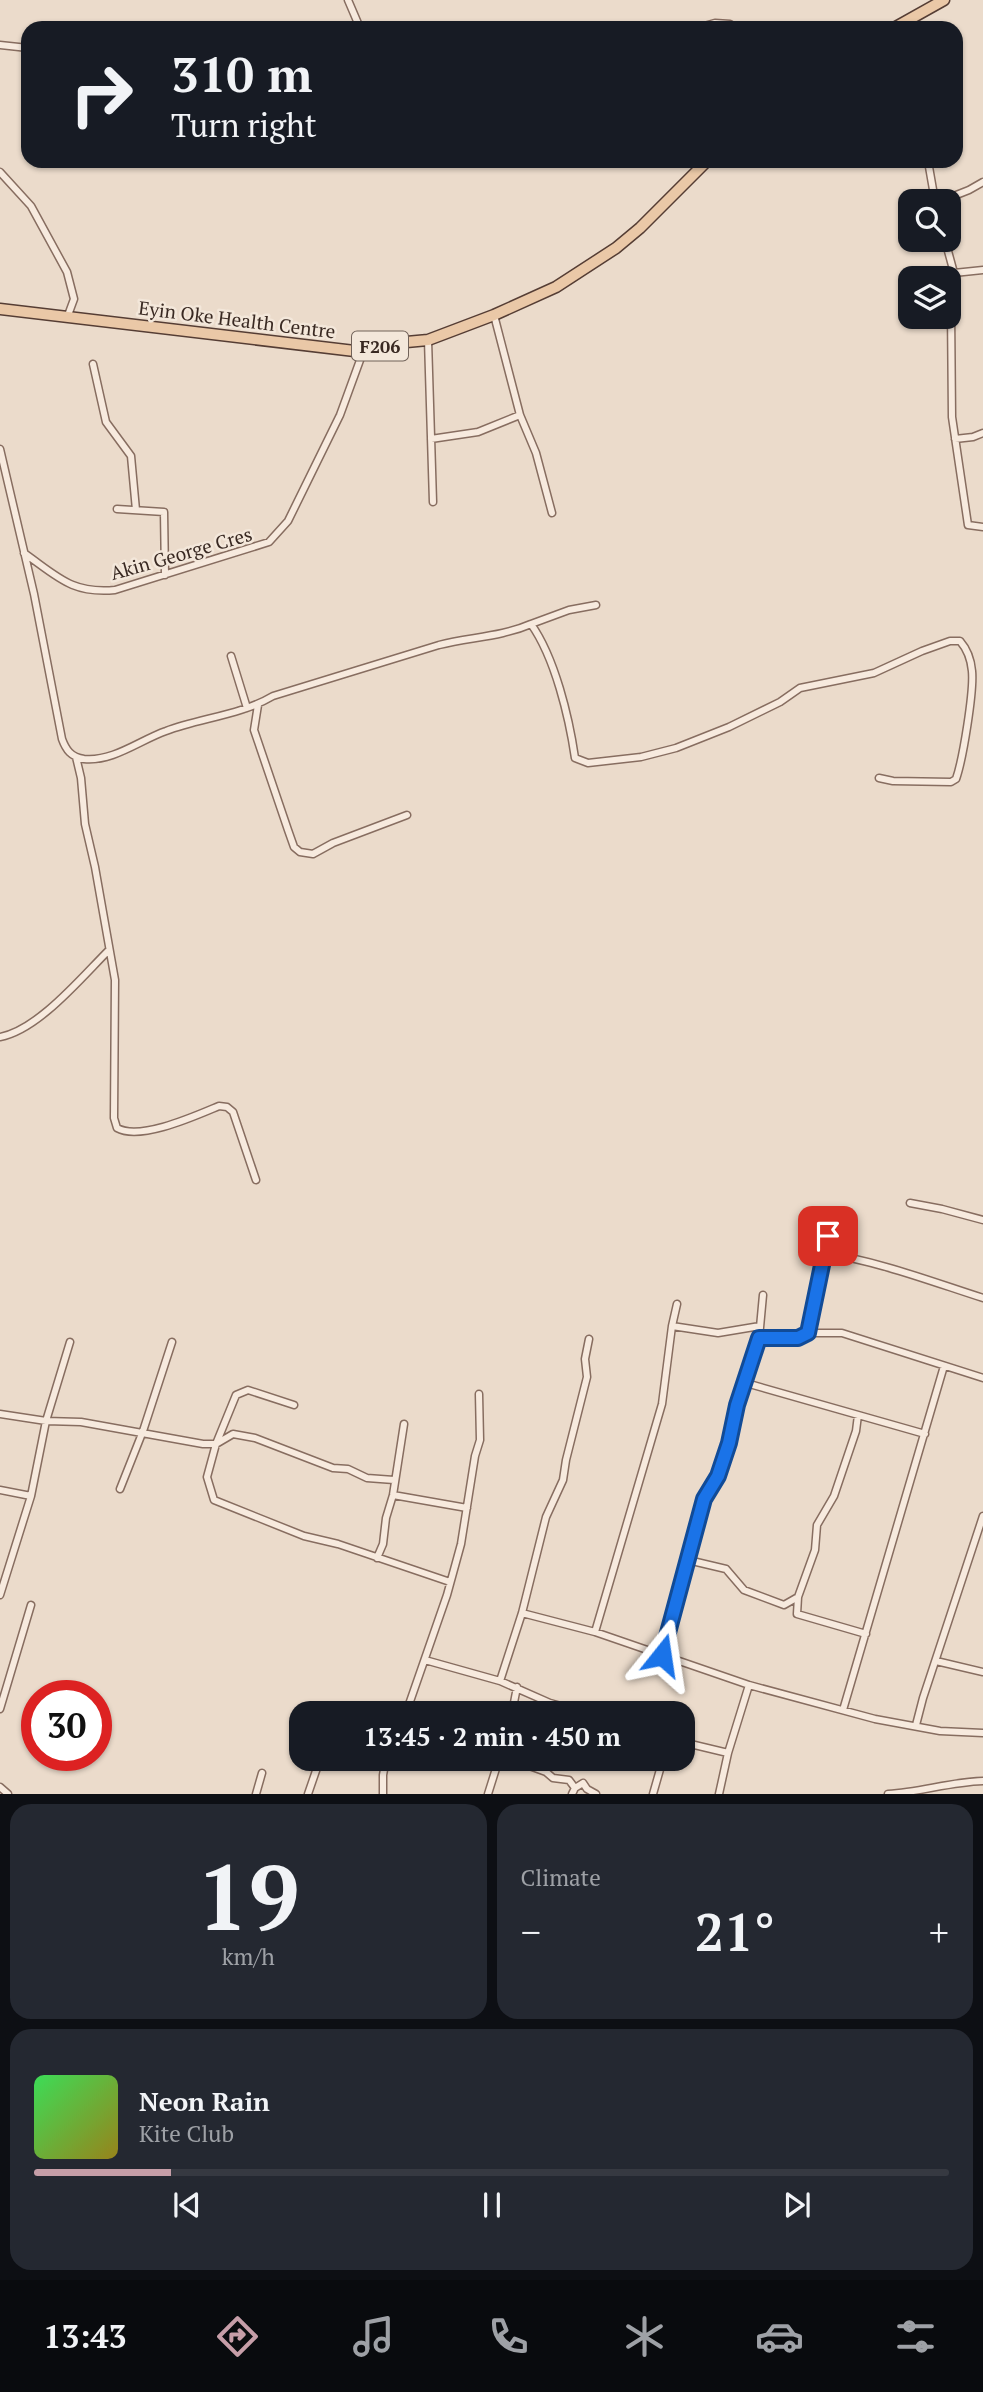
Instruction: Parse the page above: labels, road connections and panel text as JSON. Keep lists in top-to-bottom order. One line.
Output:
{"streets":{"main road":["Eyin Oke Health Centre","F206"],"street":["Akin George Cres"]},"crossings":[["Eyin Oke Health Centre","Akin George Cres"]],"page":{"turn":["310 m","Turn right"],"limit":"30","trip":"13:45 · 2 min · 450 m","tile":[["19","km/h"],"Climate"],"heat":["−","21°","+"],"song":["Neon Rain","Kite Club"],"tabs":"13:43"}}
